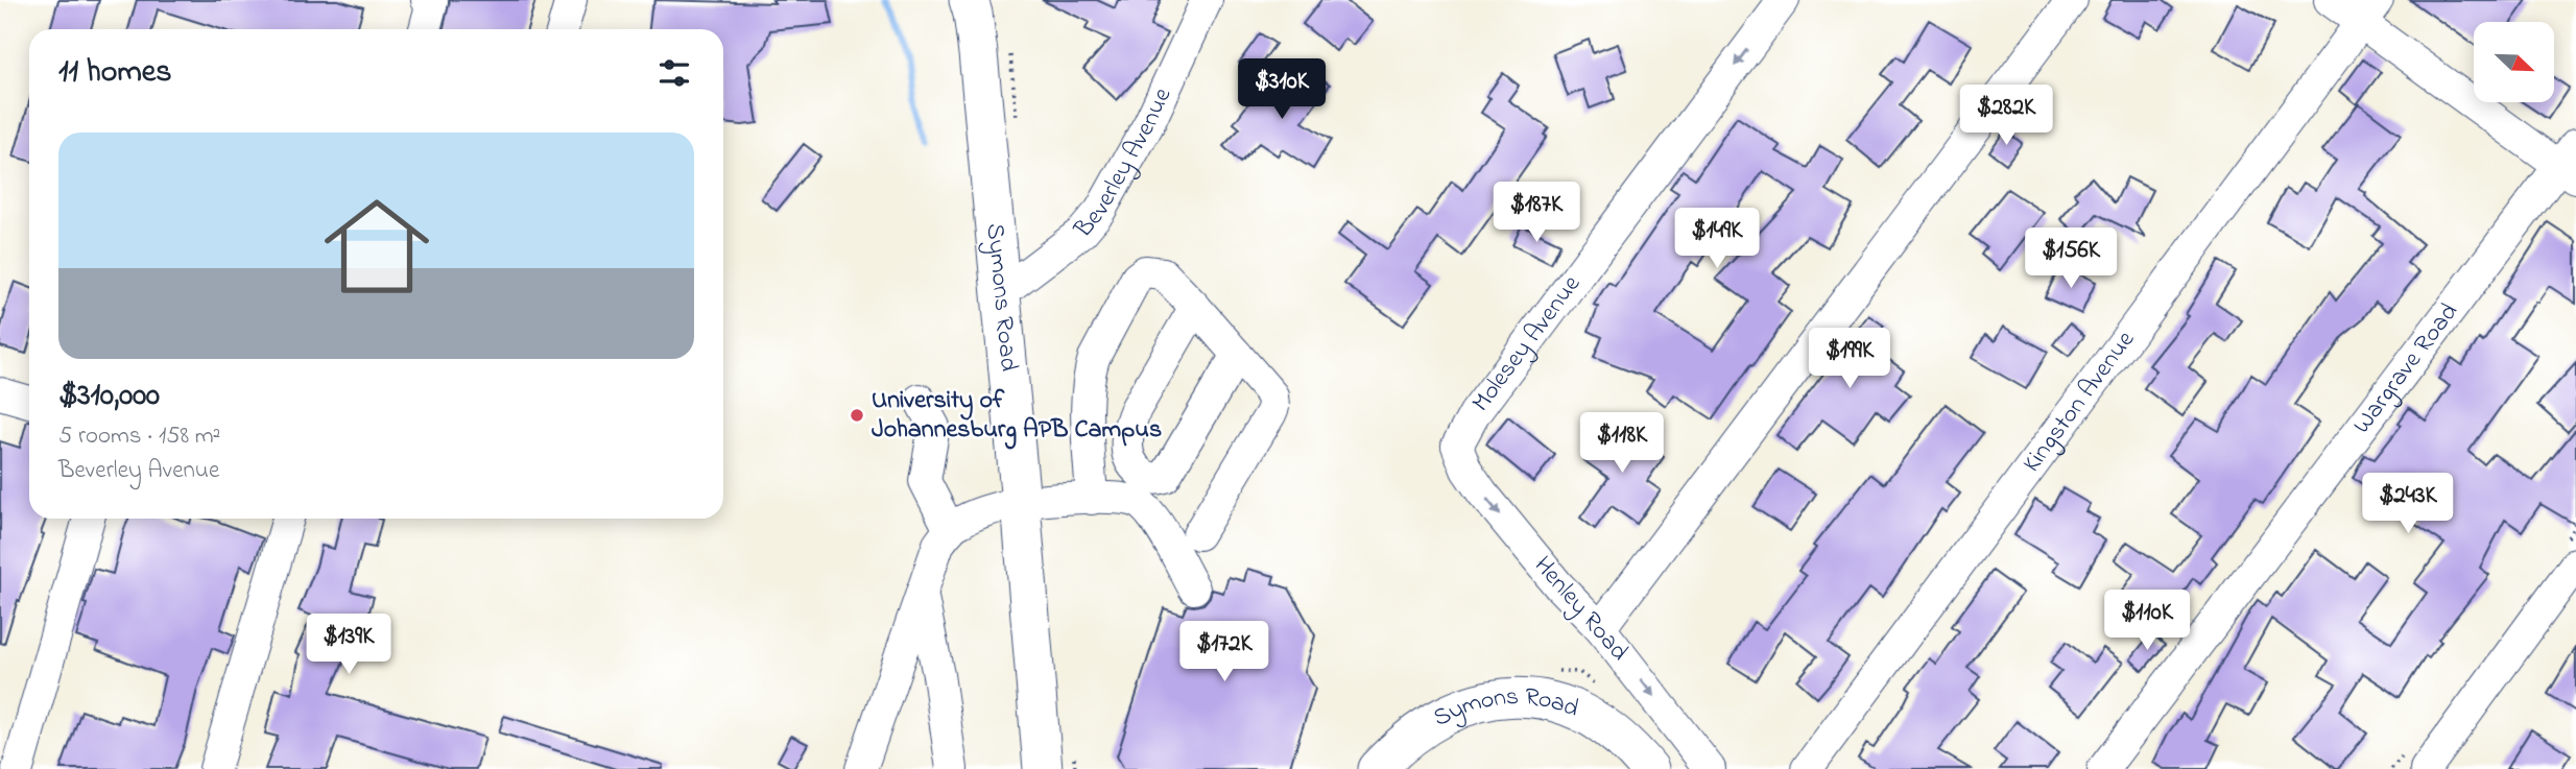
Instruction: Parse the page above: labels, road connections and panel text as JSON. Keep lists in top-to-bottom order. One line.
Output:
{"streets":{"main road":["Symons Road"],"street":["Beverley Avenue","Molesey Avenue","Wargrave Road","Kingston Avenue","Henley Road"]},"crossings":[["Beverley Avenue","Symons Road"],["Molesey Avenue","Henley Road"]],"one_way":["Henley Road"],"places":["University of Johannesburg APB Campus"],"north":"bottom right","page":{"heading":"11 homes","price":["$310K","$282K","$187K","$149K","$156K","$199K","$118K","$243K","$110K","$139K","$172K"],"list":[{"name":"$310,000","note":"5 rooms · 158 m² · Beverley Avenue"}]}}
